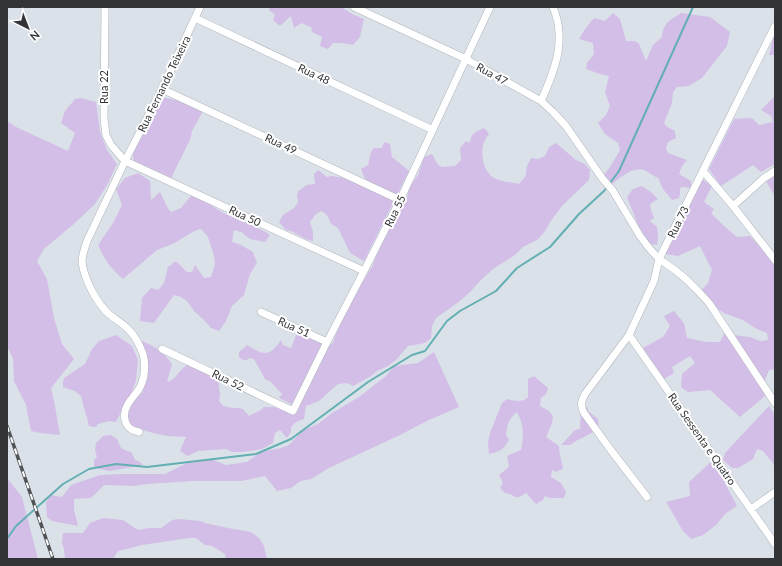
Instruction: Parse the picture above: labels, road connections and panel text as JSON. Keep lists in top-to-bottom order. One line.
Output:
{"streets":{"street":["Rua 48","Rua 47","Rua Fernando Teixeira","Rua 22","Rua 49","Rua 55","Rua 50","Rua 73","Rua 51","Rua 52","Rua Sessenta e Quatro"]},"crossings":[["Rua 48","Rua Fernando Teixeira"],["Rua 48","Rua 55"],["Rua 47","Rua 55"],["Rua 47","Rua 73"],["Rua Fernando Teixeira","Rua 22"],["Rua Fernando Teixeira","Rua 49"],["Rua Fernando Teixeira","Rua 50"],["Rua 22","Rua 50"],["Rua 49","Rua 55"],["Rua 55","Rua 50"],["Rua 55","Rua 51"],["Rua 55","Rua 52"],["Rua 73","Rua Sessenta e Quatro"]],"north":"bottom right"}
